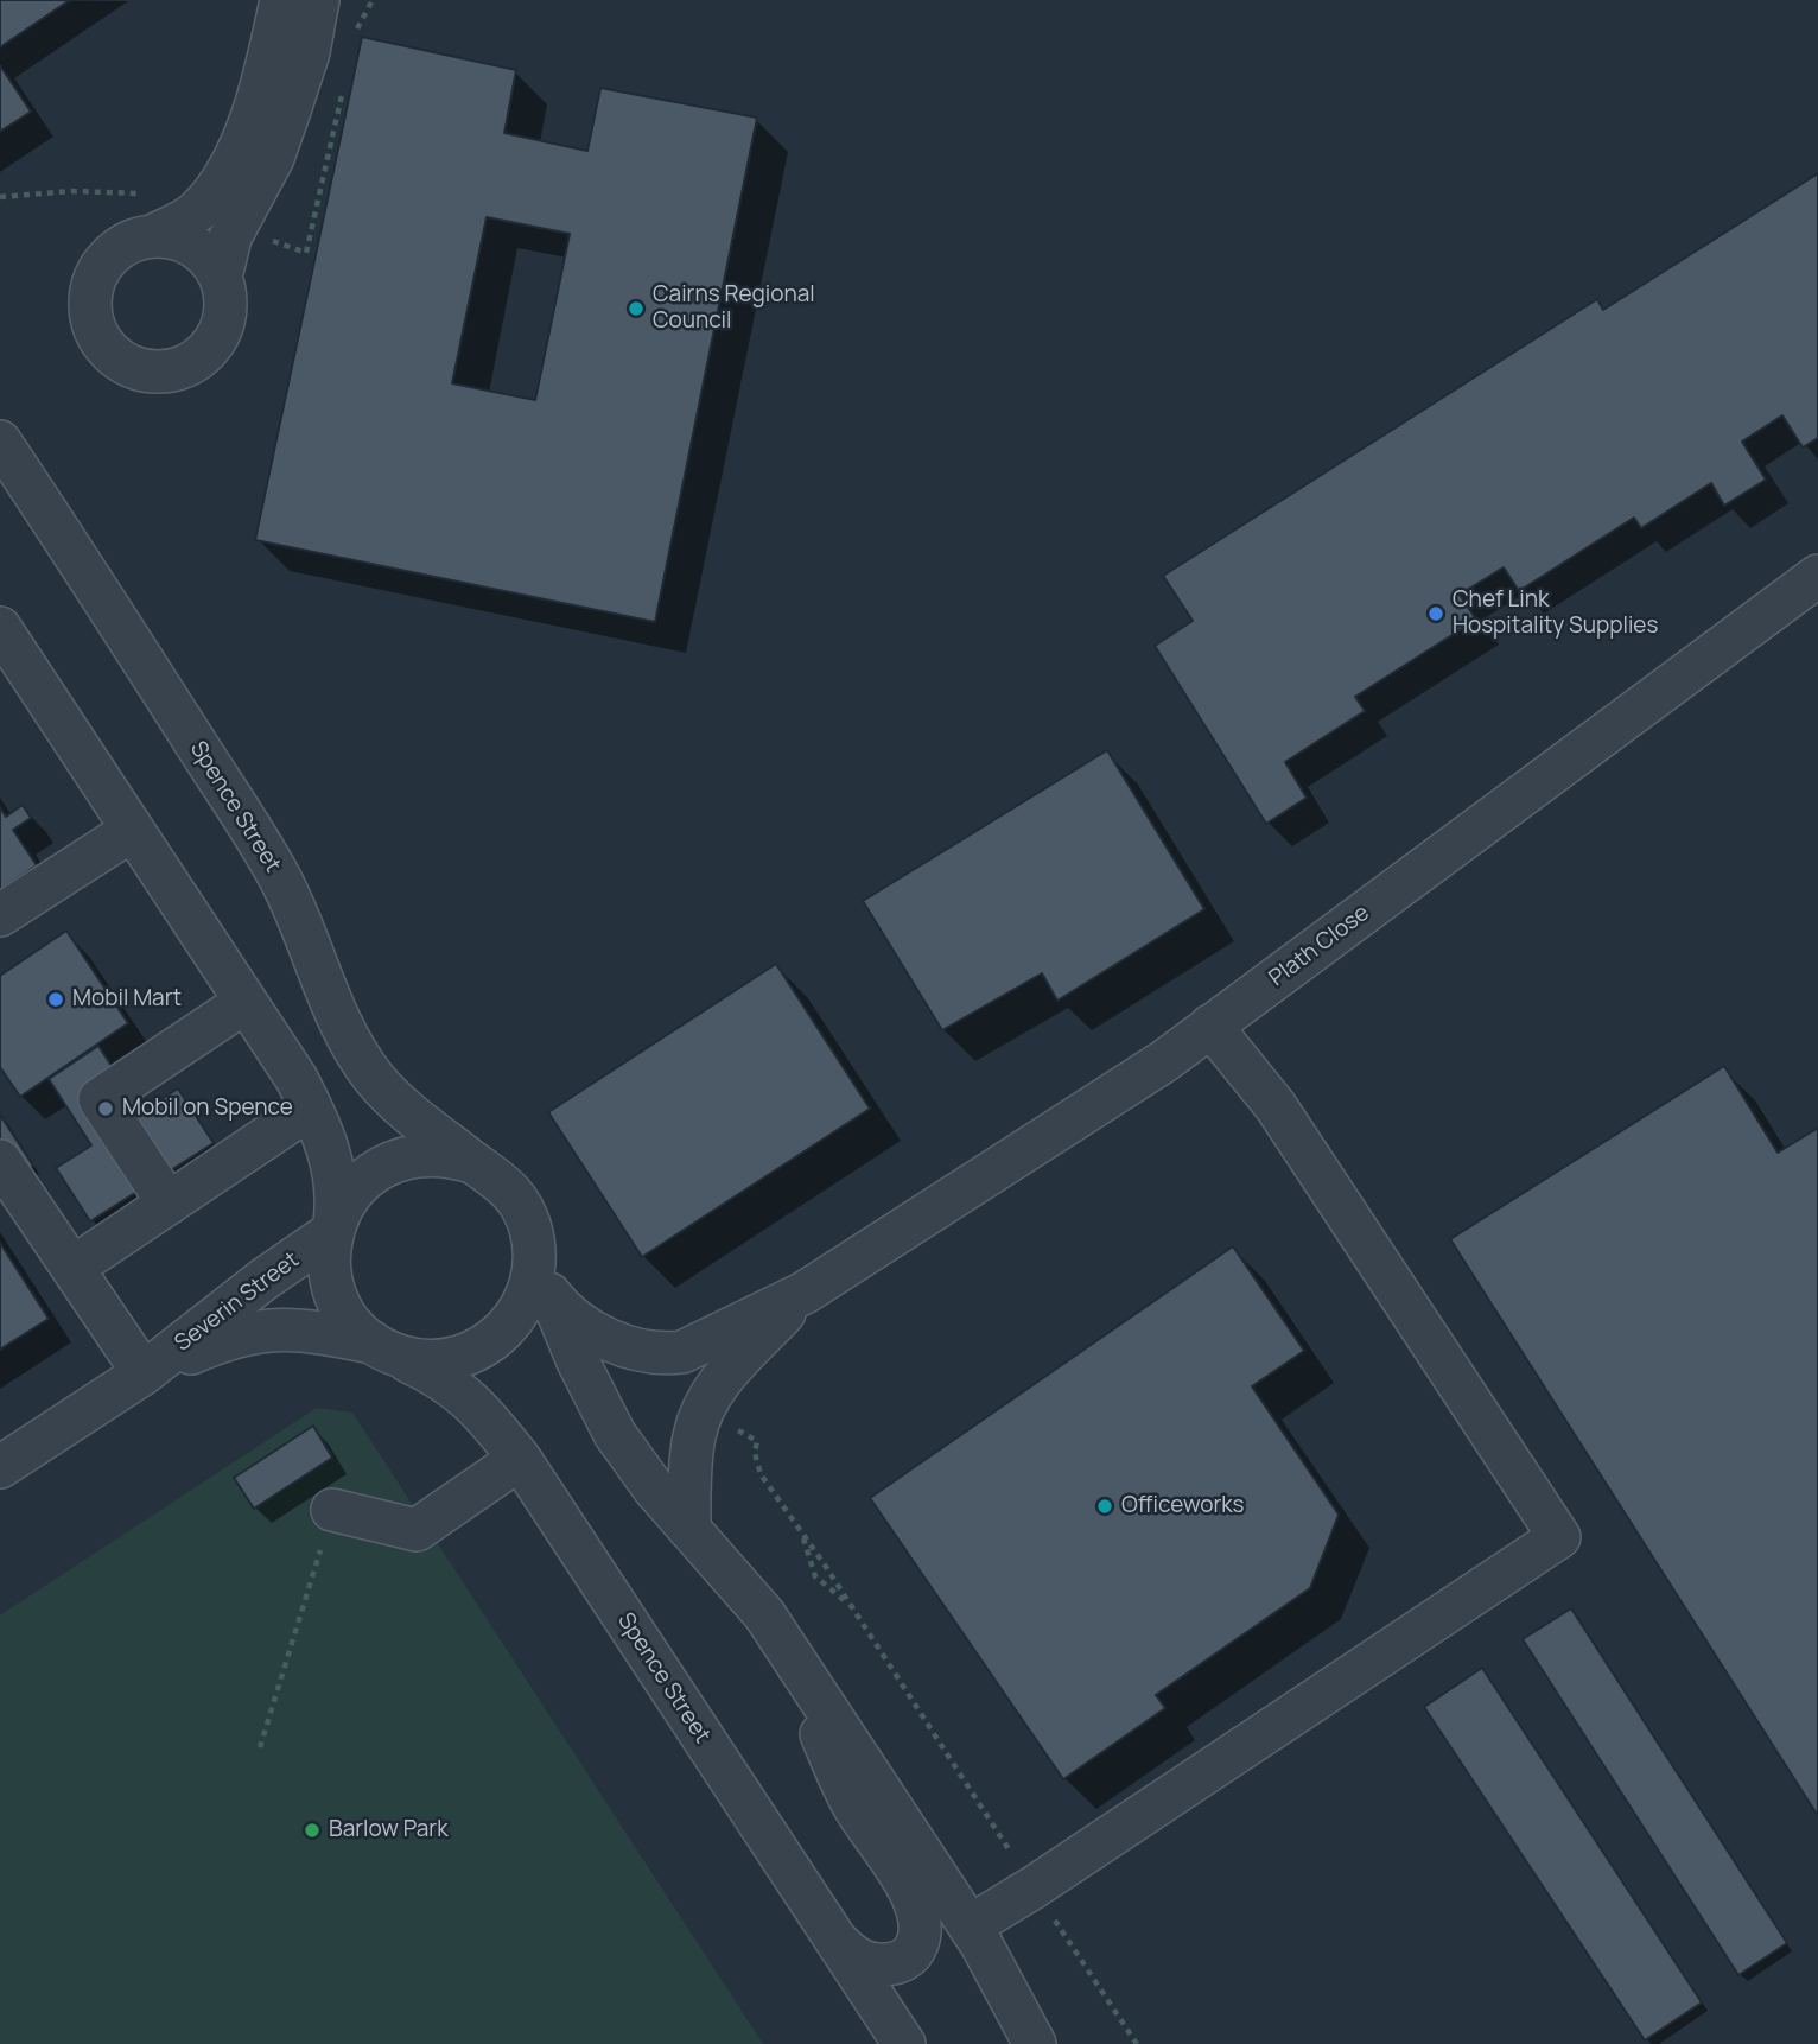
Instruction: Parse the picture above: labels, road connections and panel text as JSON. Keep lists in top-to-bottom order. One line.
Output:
{"streets":{"street":["Spence Street","Plath Close","Severin Street"]},"crossings":[["Spence Street","Plath Close"],["Spence Street","Severin Street"]],"places":["Cairns Regional Council","Chef Link Hospitality Supplies","Mobil Mart","Mobil on Spence","Officeworks","Barlow Park"]}
